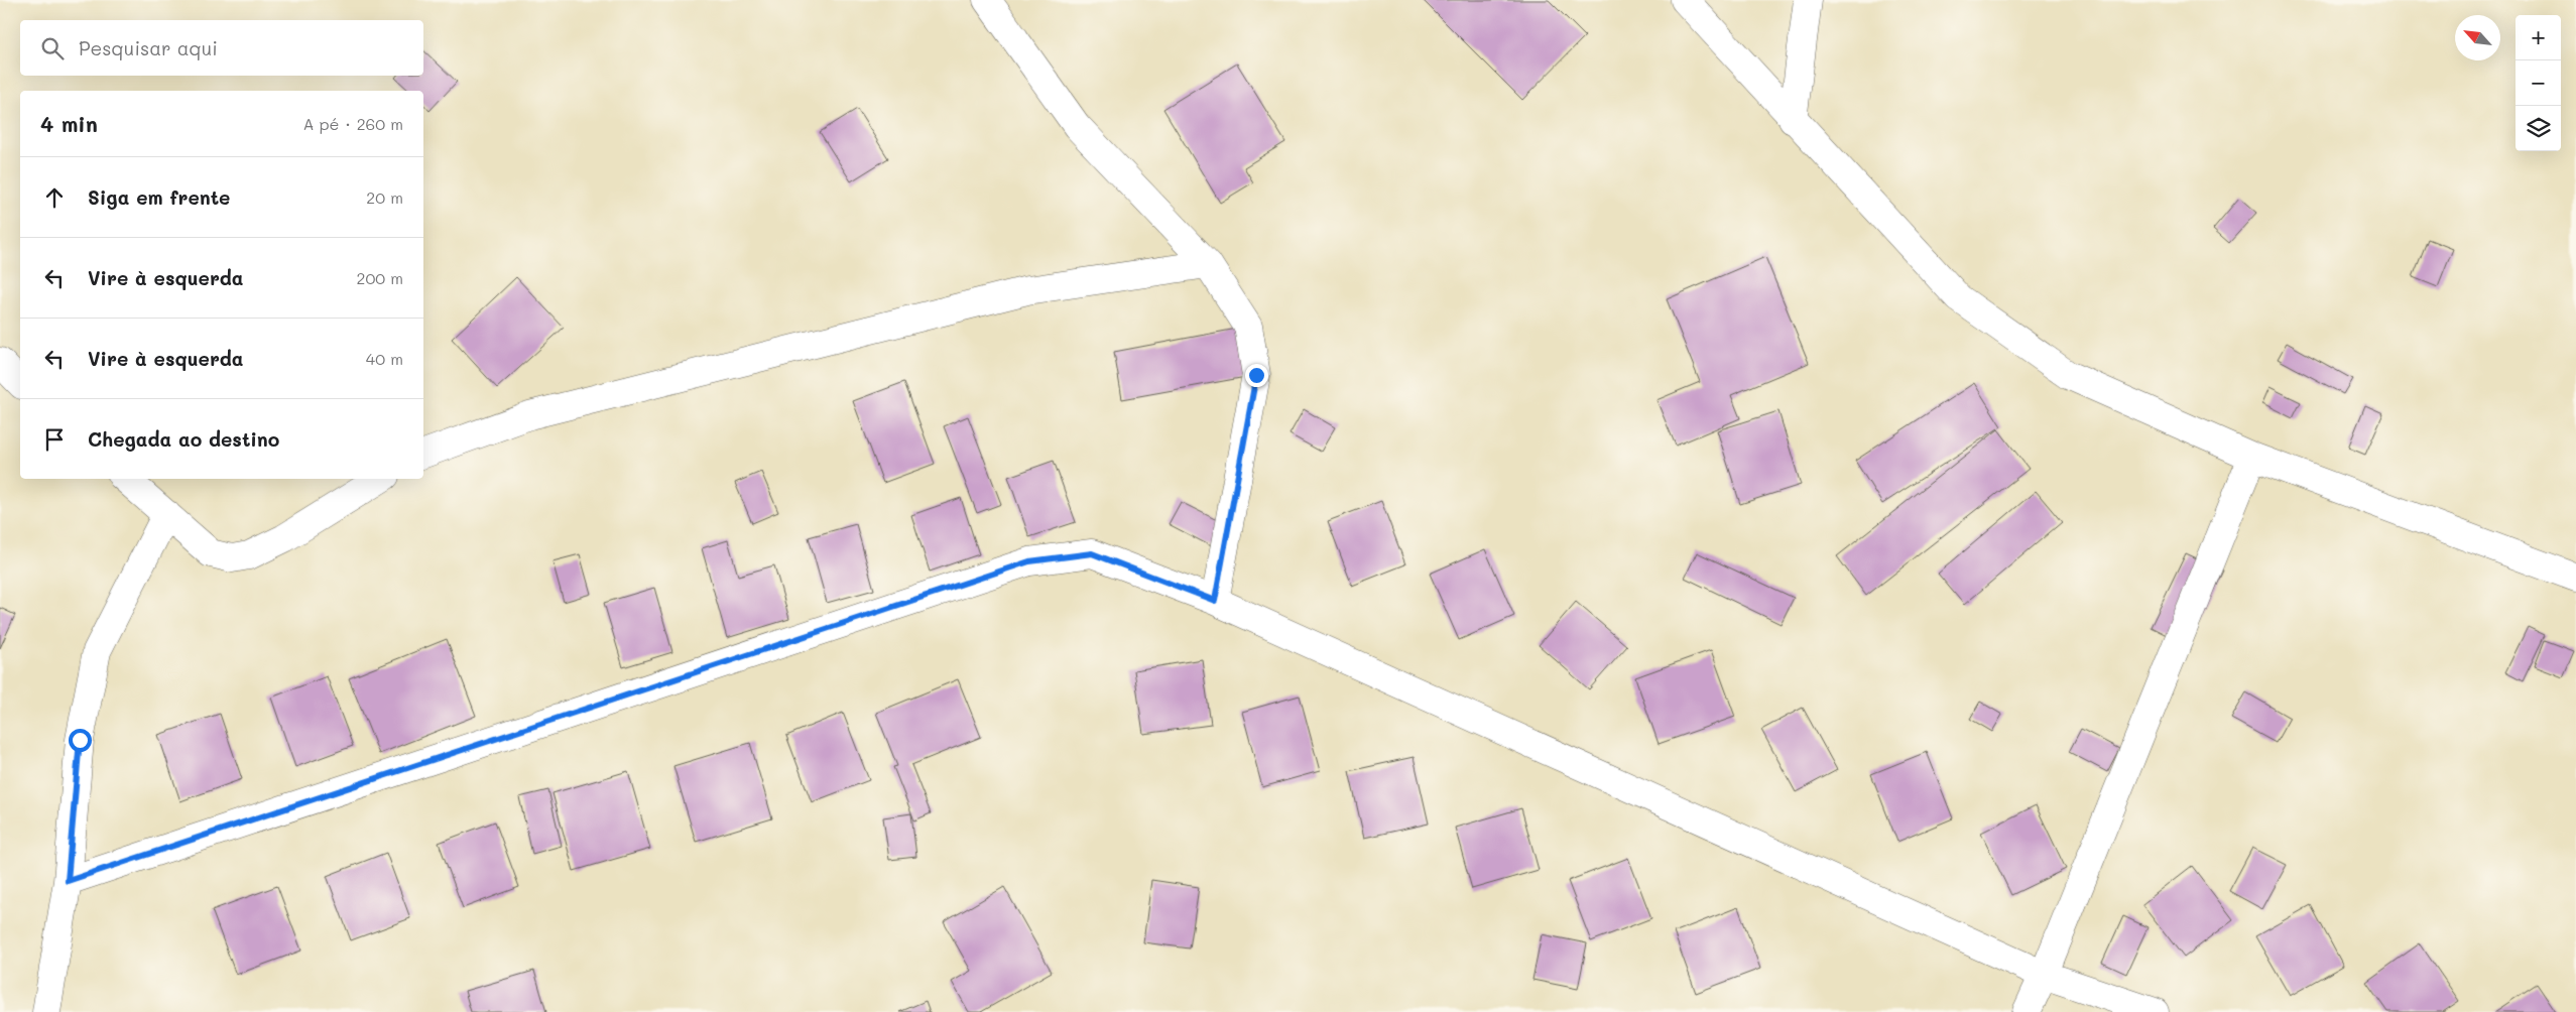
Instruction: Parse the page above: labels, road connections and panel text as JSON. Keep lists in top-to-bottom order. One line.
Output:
{"north":"top left","page":{"map_buttons":["+","−"],"search":"Pesquisar aqui","heading":["4 min","A pé · 260 m"],"list":[["Siga em frente","20 m"],["Vire à esquerda","200 m"],["Vire à esquerda","40 m"],"Chegada ao destino"]}}
